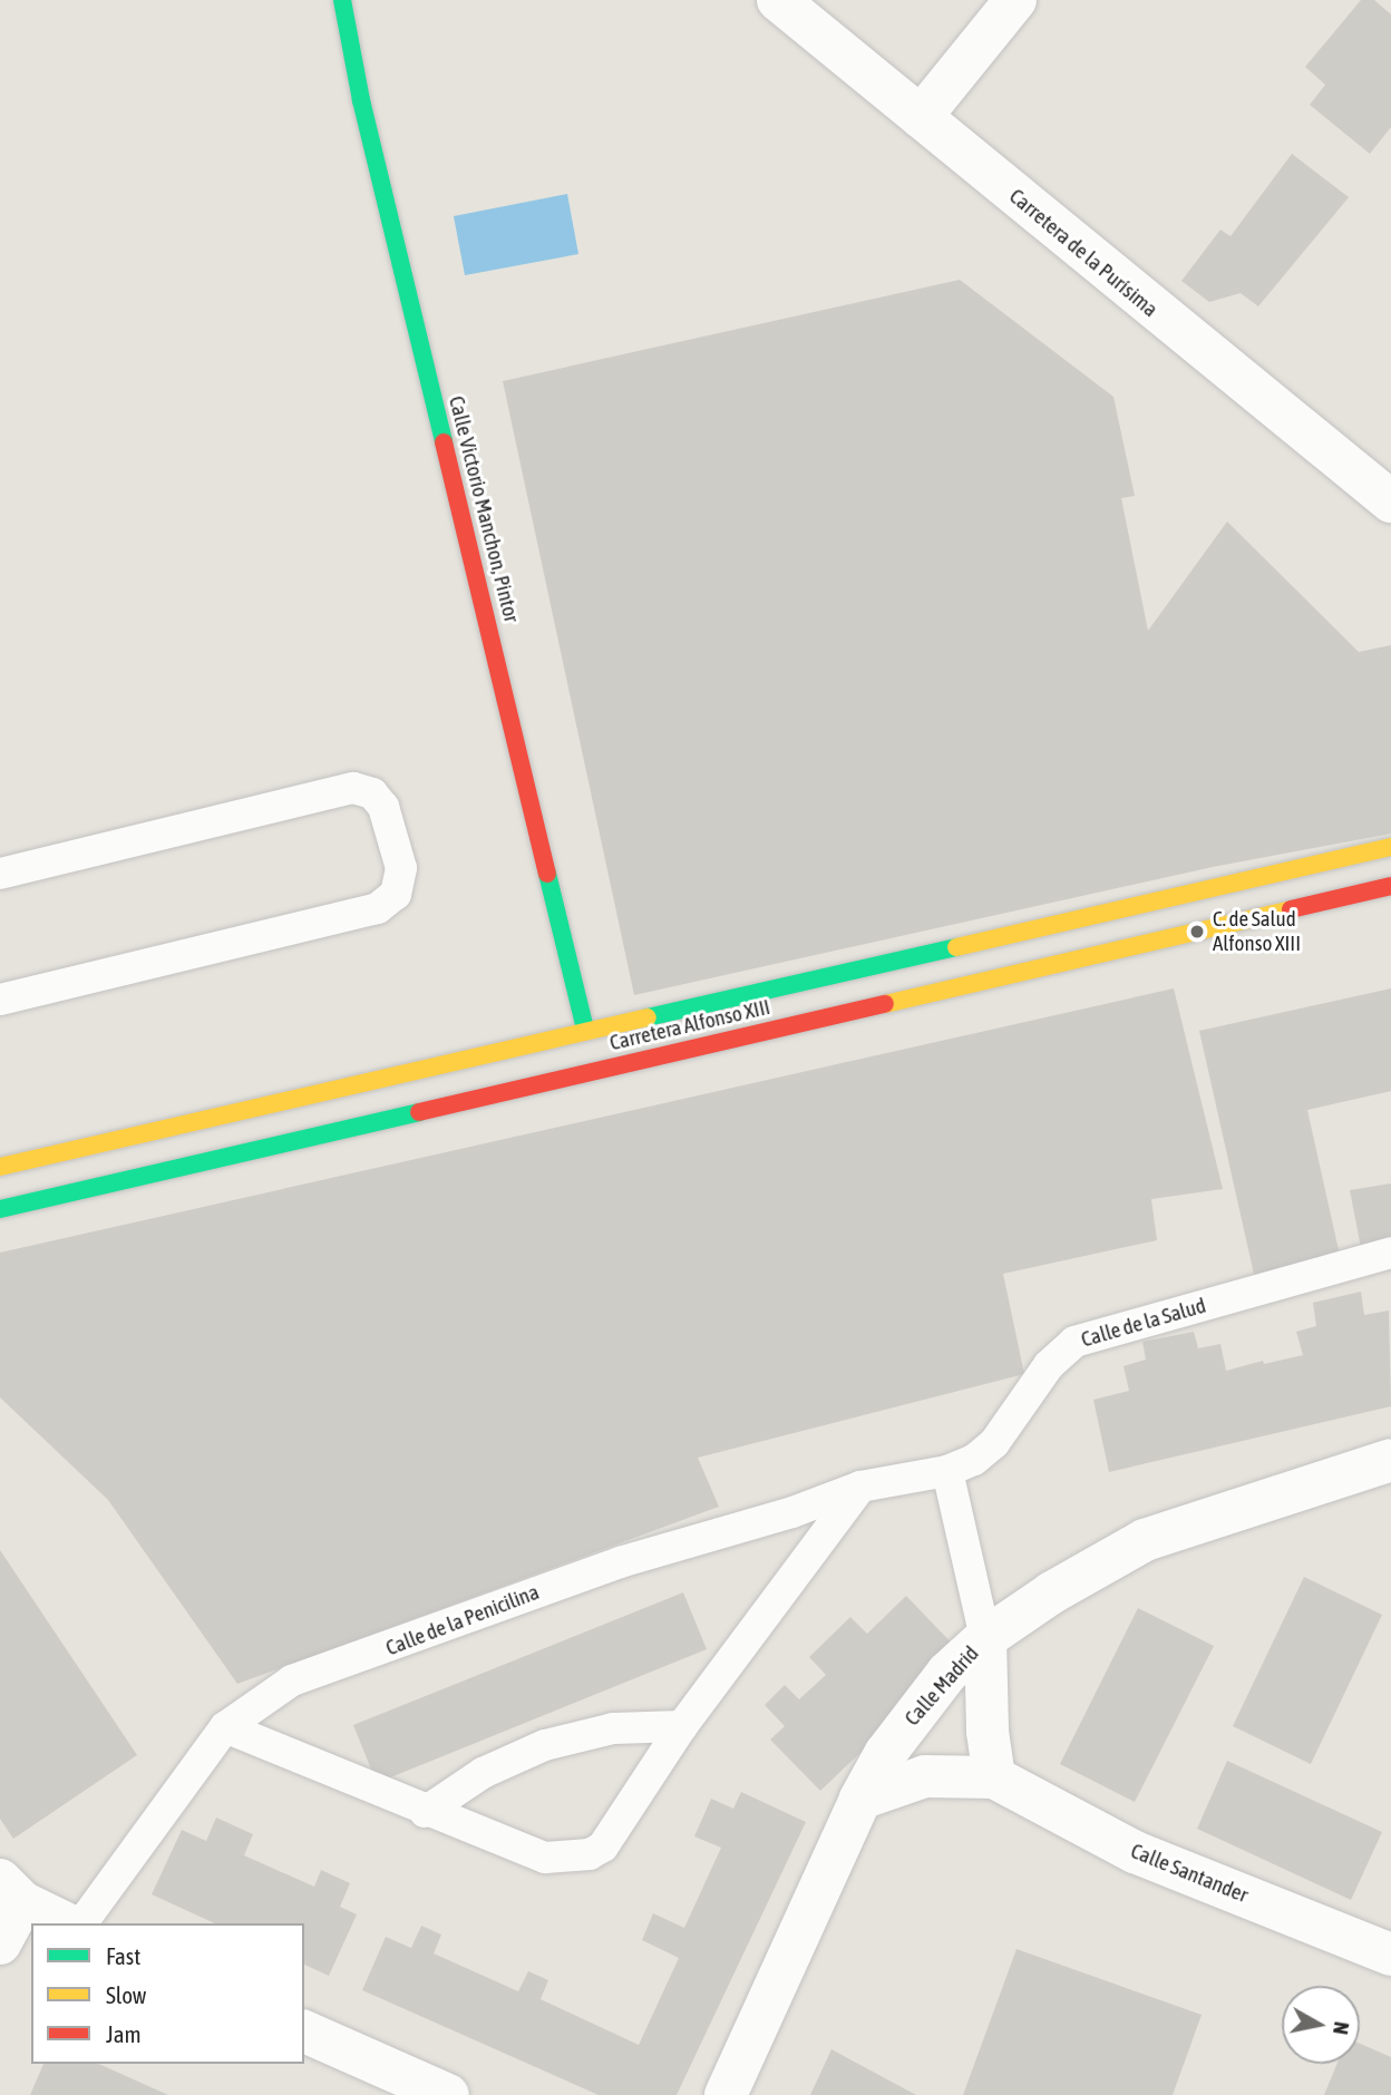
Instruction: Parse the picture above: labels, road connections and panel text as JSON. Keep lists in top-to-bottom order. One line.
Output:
{"streets":{"street":["Carretera de la Purísima","Calle Victorio Manchon, Pintor","Carretera Alfonso XIII","Calle Madrid","Calle Santander"],"lane":["Calle de la Salud","Calle de la Penicilina"]},"crossings":[["Calle Victorio Manchon, Pintor","Carretera Alfonso XIII"],["Calle de la Salud","Calle de la Penicilina"],["Calle Madrid","Calle Santander"]],"places":["C. de Salud Alfonso XIII"],"legend":["Fast","Slow","Jam"],"north":"right"}
